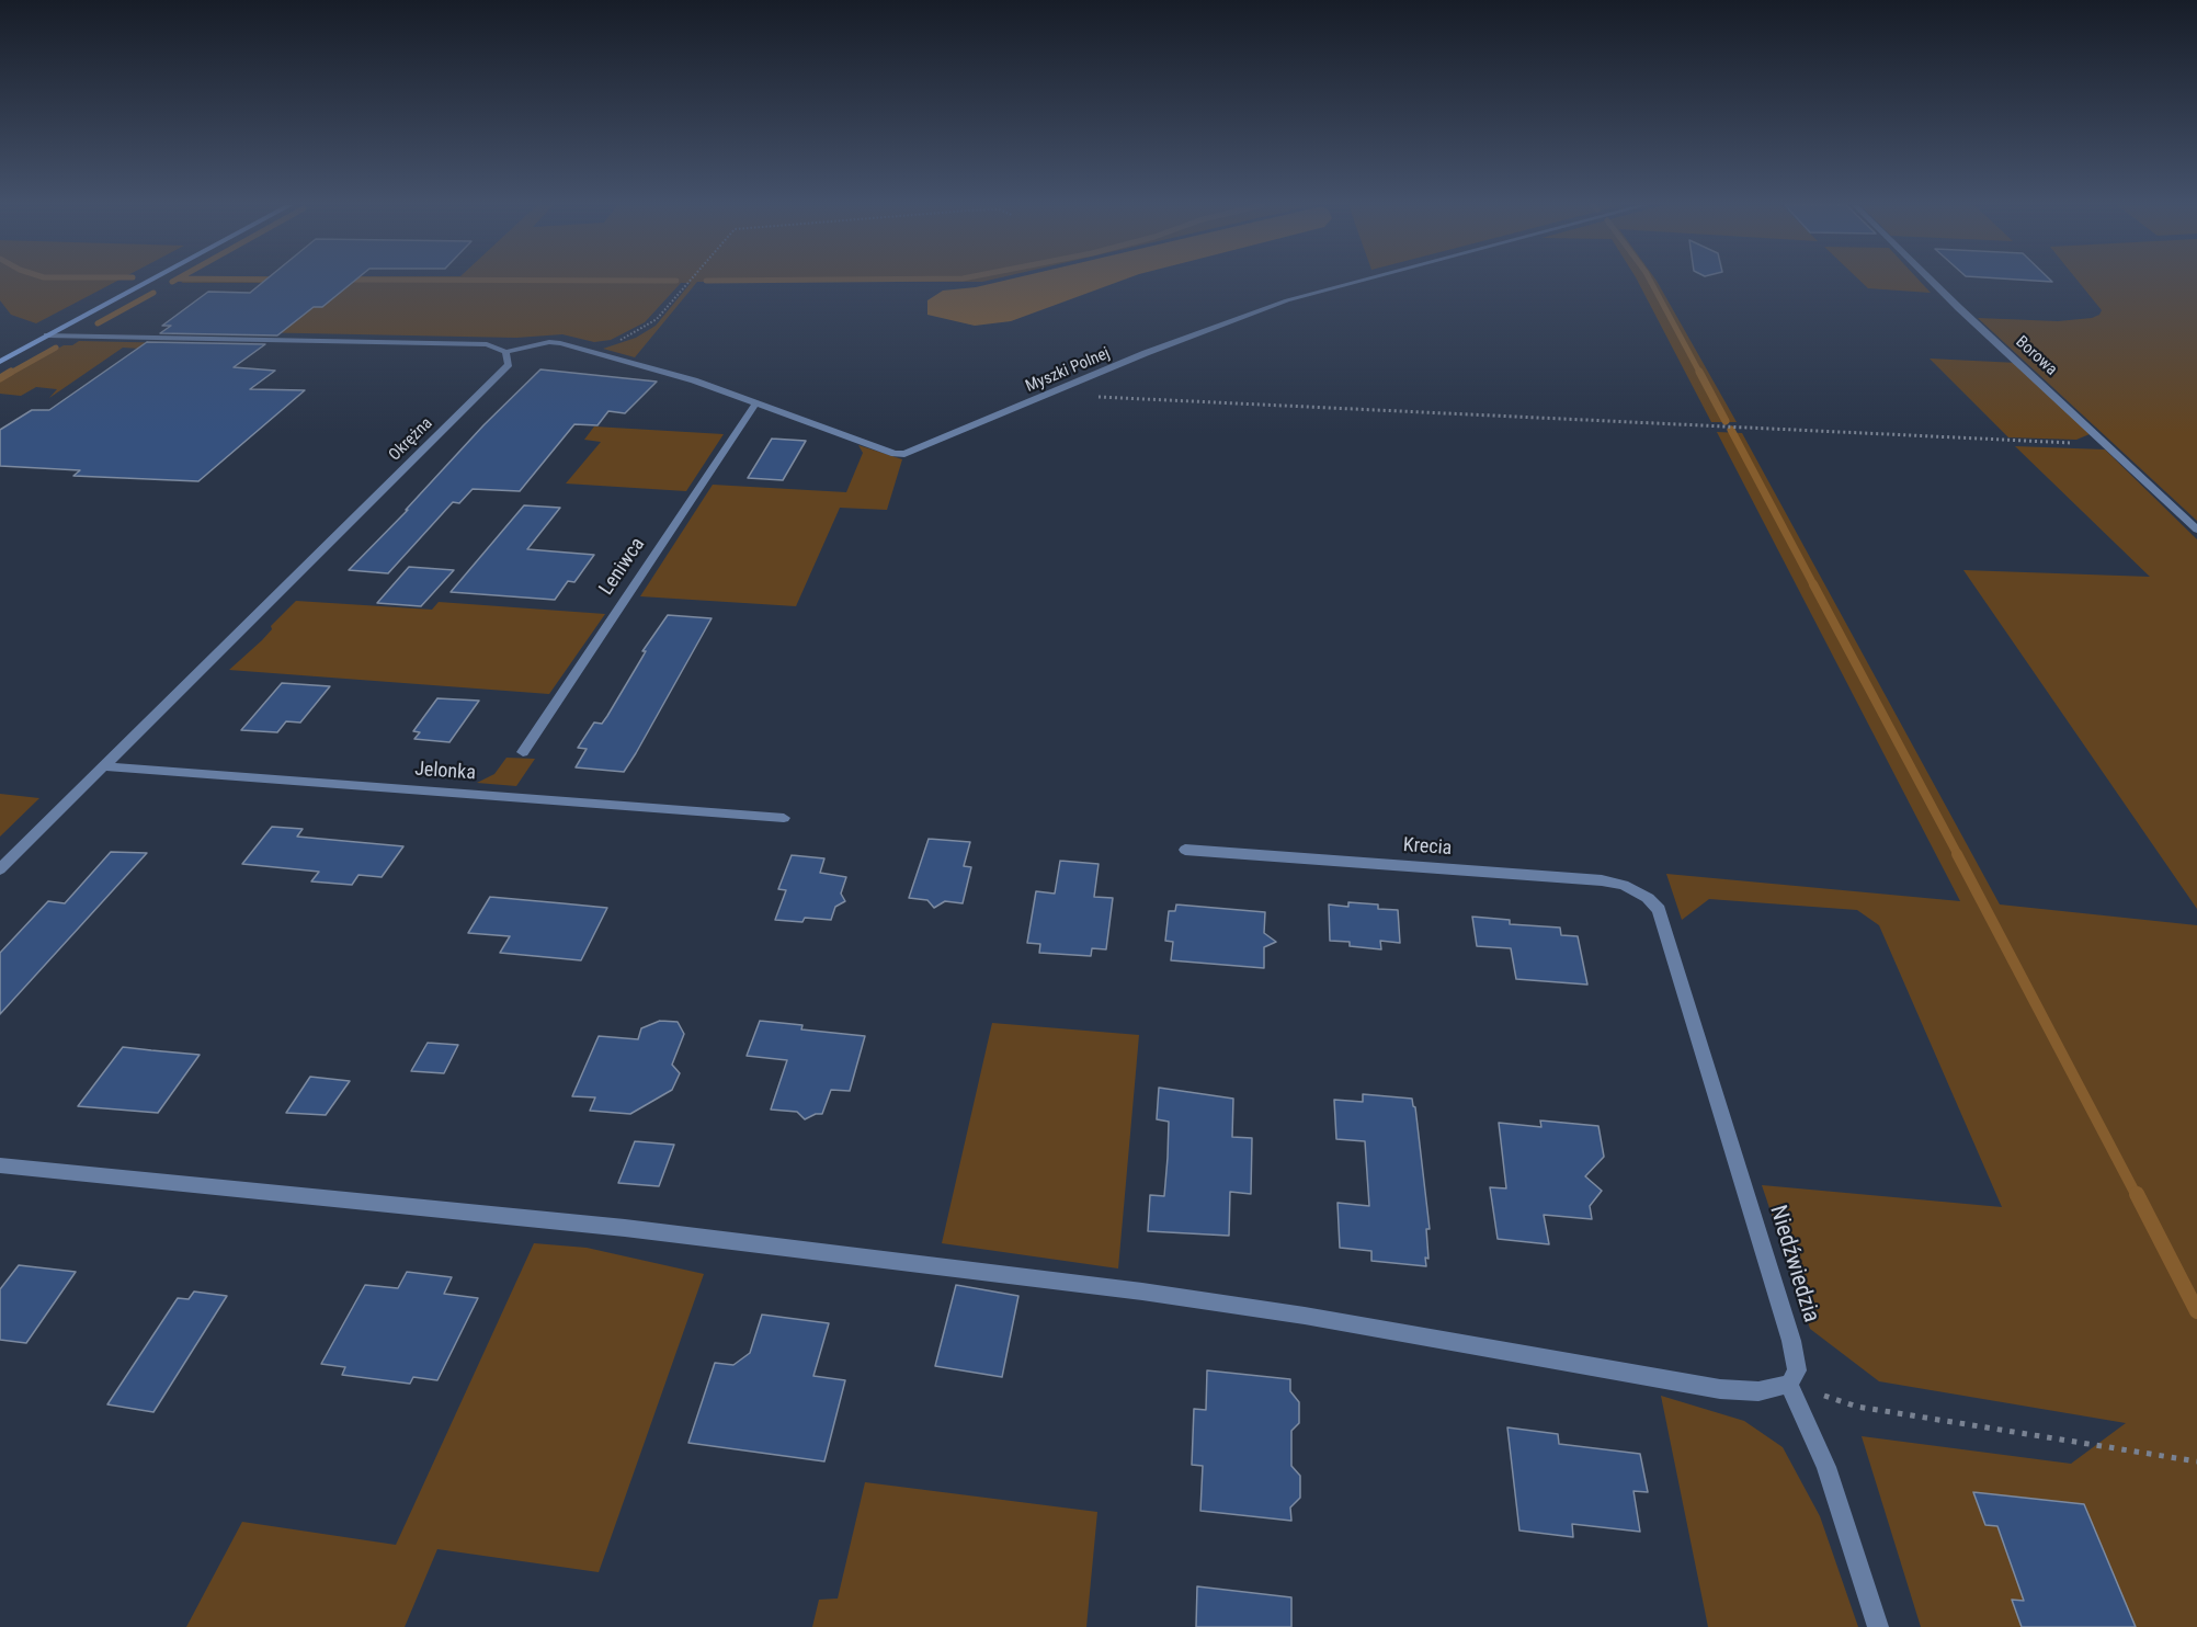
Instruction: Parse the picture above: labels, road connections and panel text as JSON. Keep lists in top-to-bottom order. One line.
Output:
{"streets":{"street":["Borowa","Myszki Polnej","Okrężna","Leniwca","Jelonka","Krecia","Niedźwiedzia"]},"crossings":[["Myszki Polnej","Okrężna"],["Myszki Polnej","Leniwca"],["Okrężna","Jelonka"],["Krecia","Niedźwiedzia"]]}
